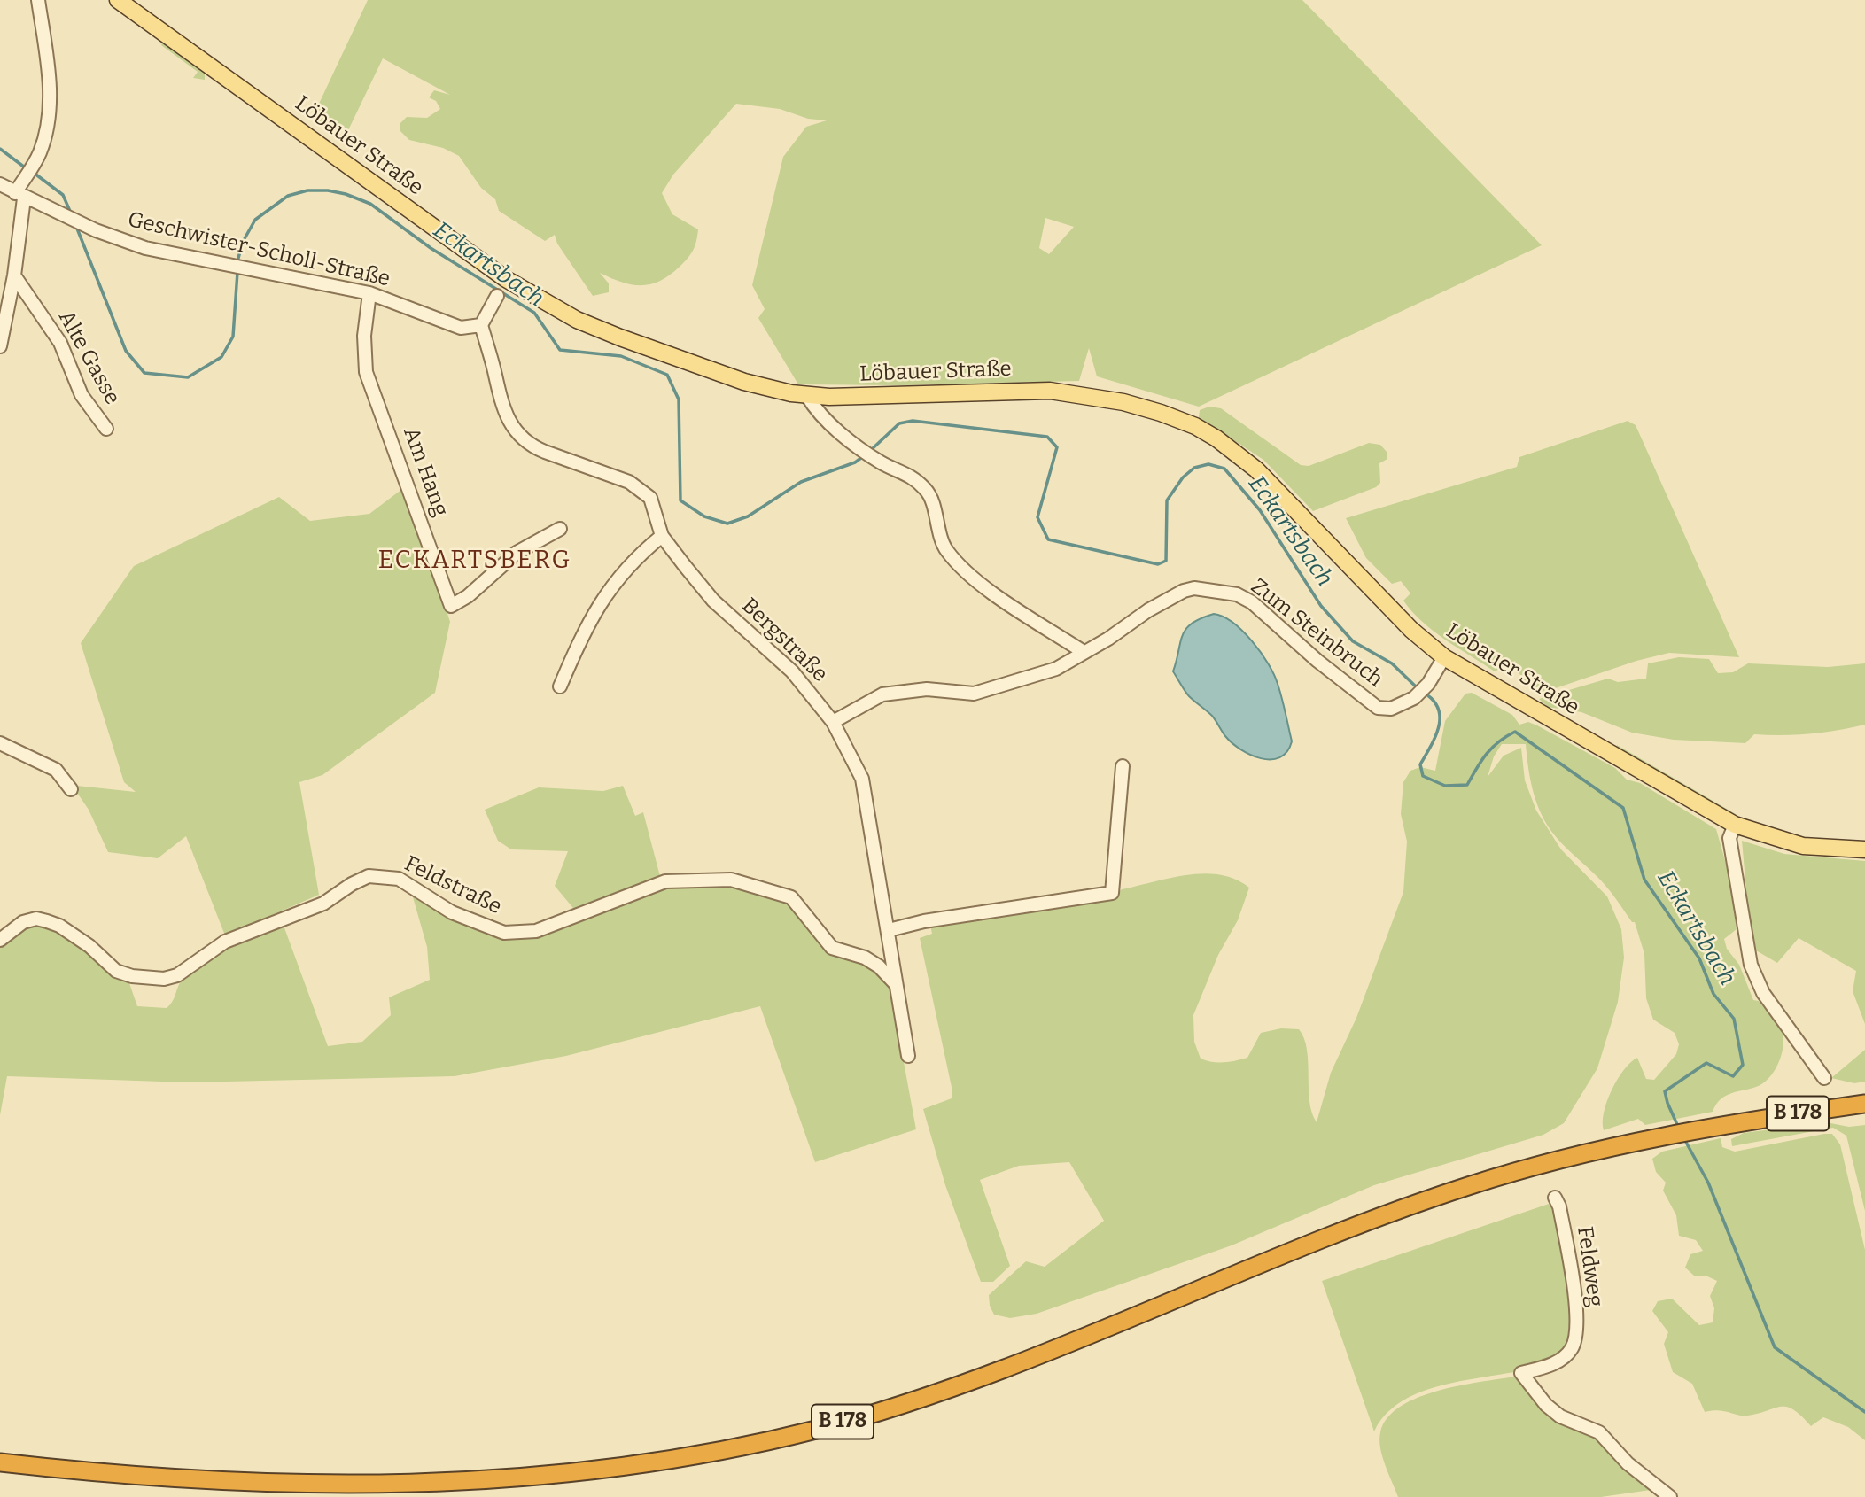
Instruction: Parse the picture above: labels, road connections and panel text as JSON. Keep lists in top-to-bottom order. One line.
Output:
{"streets":{"highway":["B 178"],"main road":["Löbauer Straße"],"street":["Geschwister-Scholl-Straße","Alte Gasse","Am Hang","Zum Steinbruch","Bergstraße","Feldstraße","Feldweg"]},"crossings":[["Löbauer Straße","Zum Steinbruch"],["Geschwister-Scholl-Straße","Am Hang"],["Geschwister-Scholl-Straße","Bergstraße"],["Zum Steinbruch","Bergstraße"],["Bergstraße","Feldstraße"]],"districts":["ECKARTSBERG"],"water":["Eckartsbach"]}
